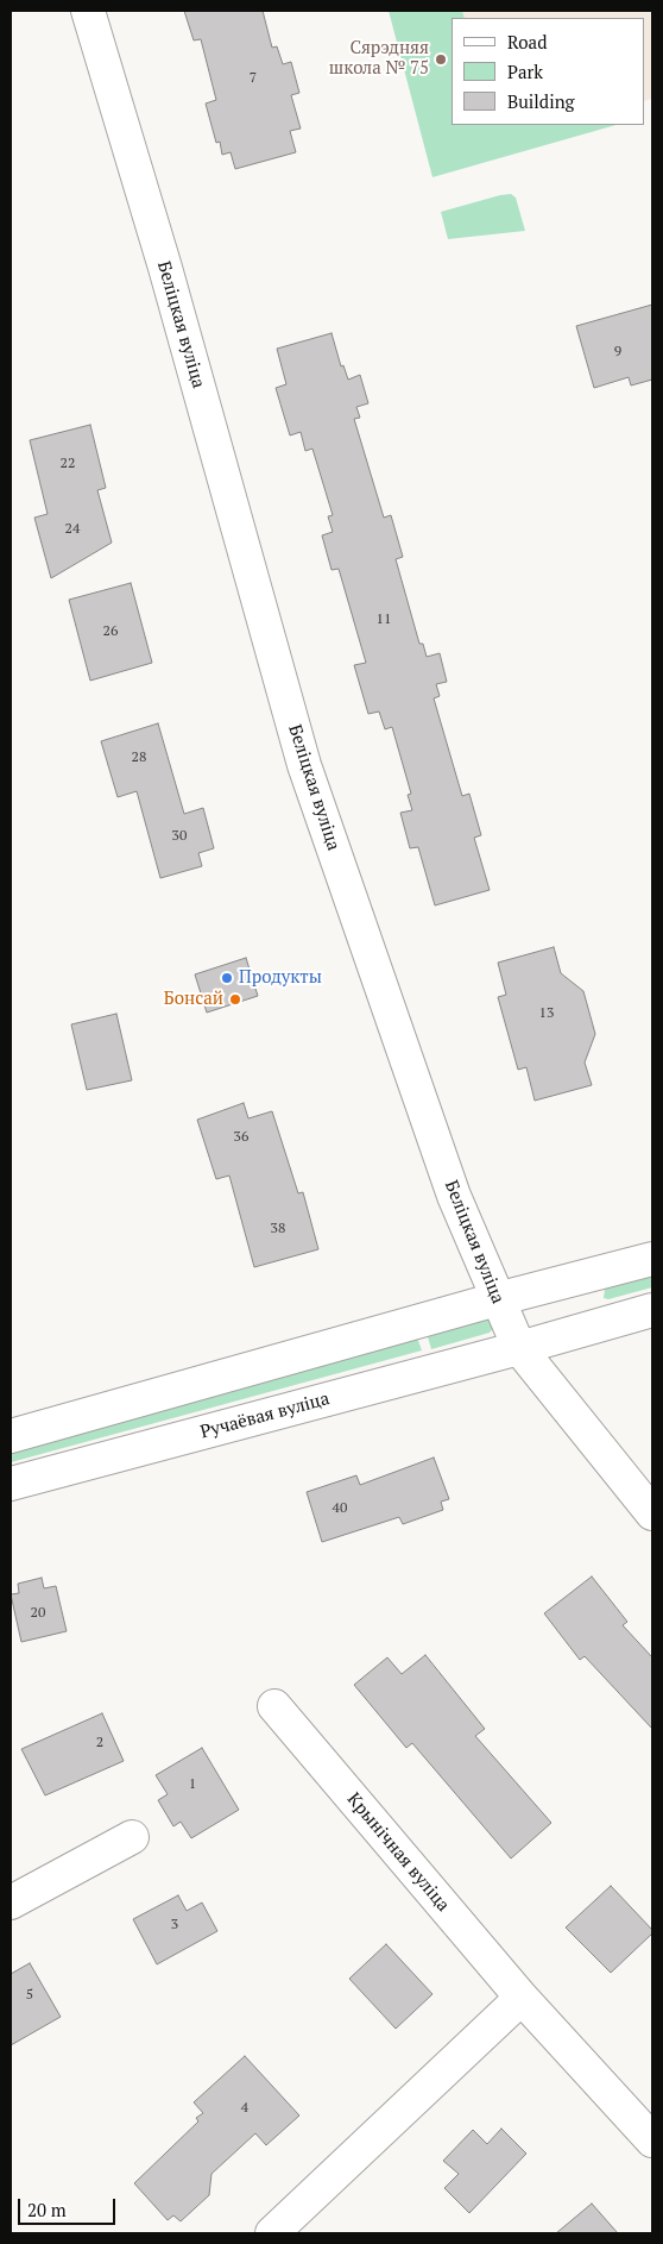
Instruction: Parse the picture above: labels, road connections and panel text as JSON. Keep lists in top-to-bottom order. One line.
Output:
{"streets":{"street":["Беліцкая вуліца","Ручаёвая вуліца","Крынічная вуліца"]},"crossings":[["Беліцкая вуліца","Ручаёвая вуліца"]],"places":["Сярэдняя школа № 75","Продукты","Бонсай"],"house_numbers":["7","9","22","24","11","26","28","30","13","36","38","40","20","2","1","3","5","4"],"legend":["Road","Park","Building"],"scale_bar":"20 m"}
